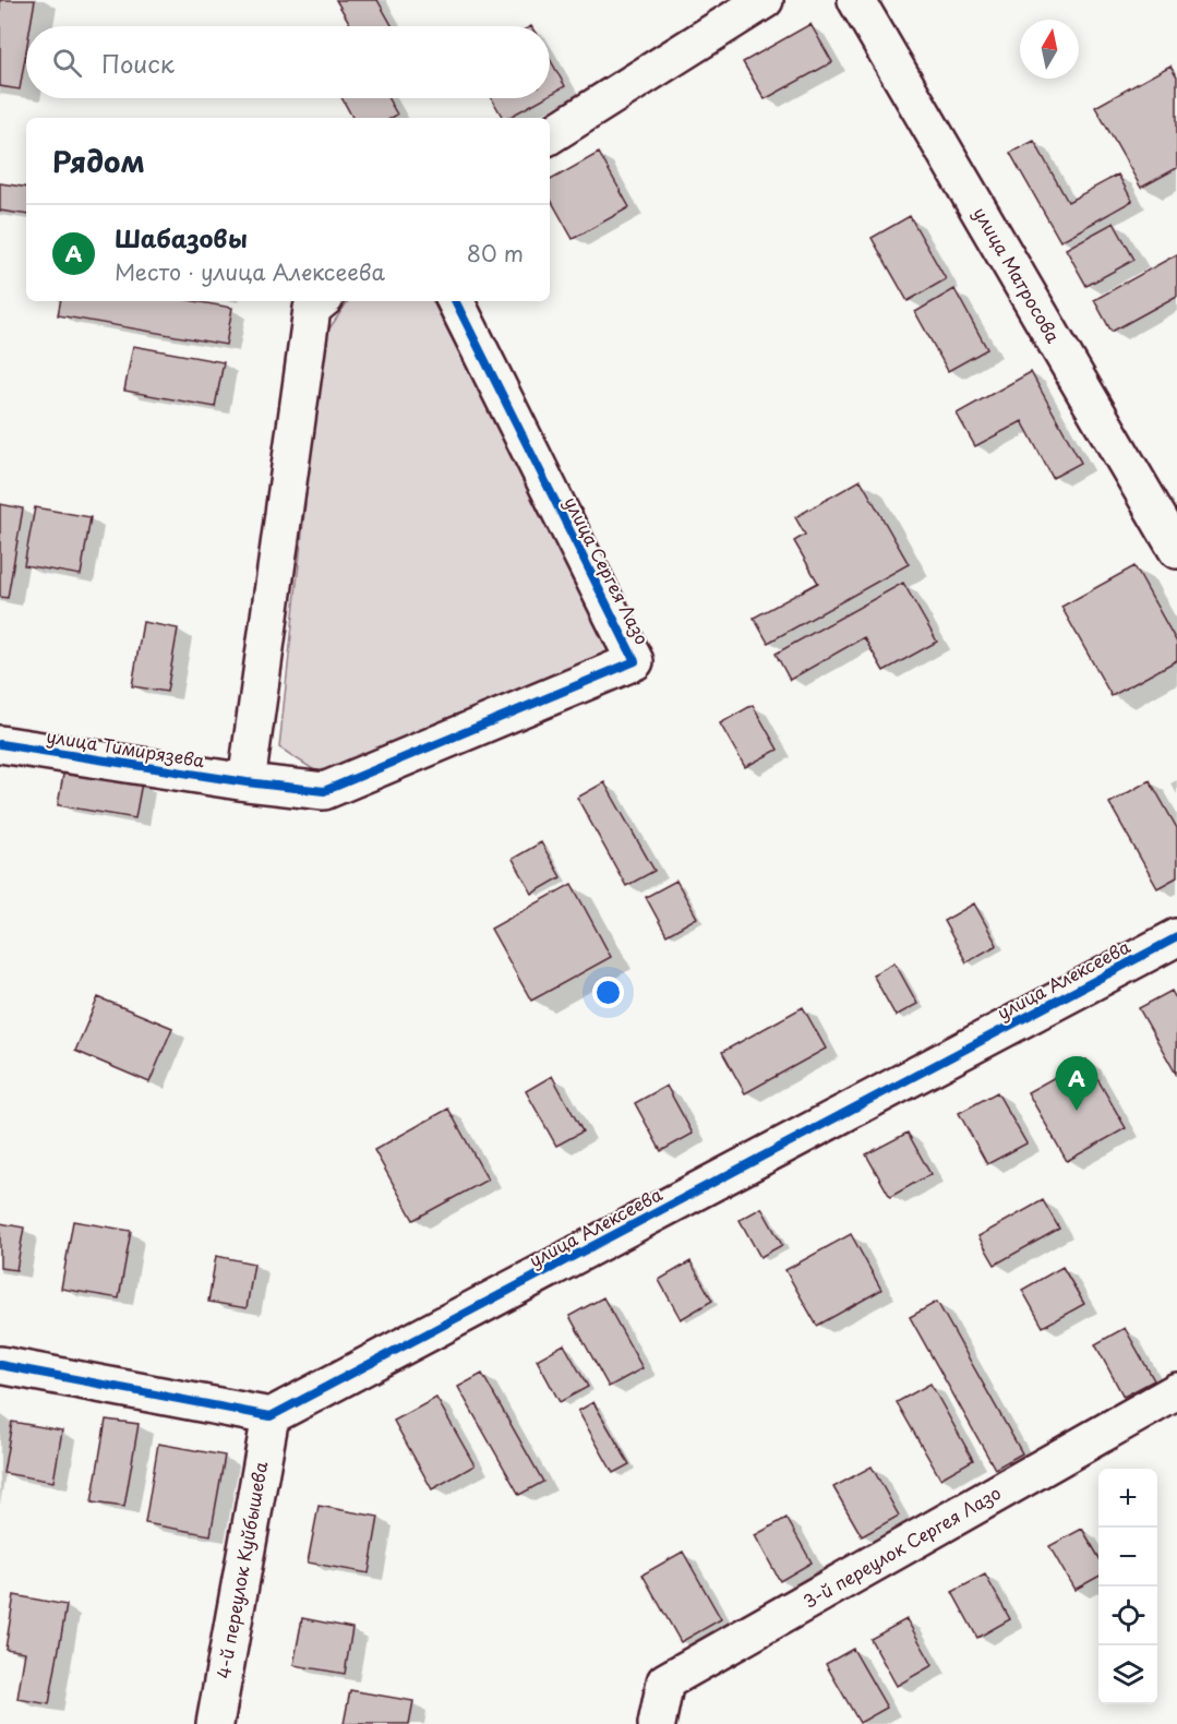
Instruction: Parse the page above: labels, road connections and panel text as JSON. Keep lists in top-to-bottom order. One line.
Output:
{"streets":{"street":["улица Матросова","улица Сергея Лазо","улица Тимирязева","улица Алексеева","3-й переулок Сергея Лазо","4-й переулок Куйбышева"]},"crossings":[["улица Сергея Лазо","улица Тимирязева"],["улица Алексеева","4-й переулок Куйбышева"]],"north":"top","page":{"search":"Поиск","heading":"Рядом","list":[{"mark":"A","name":"Шабазовы","note":"Место · улица Алексеева","value":"80 m"}],"pins":"A","map_buttons":["+","−"]}}
